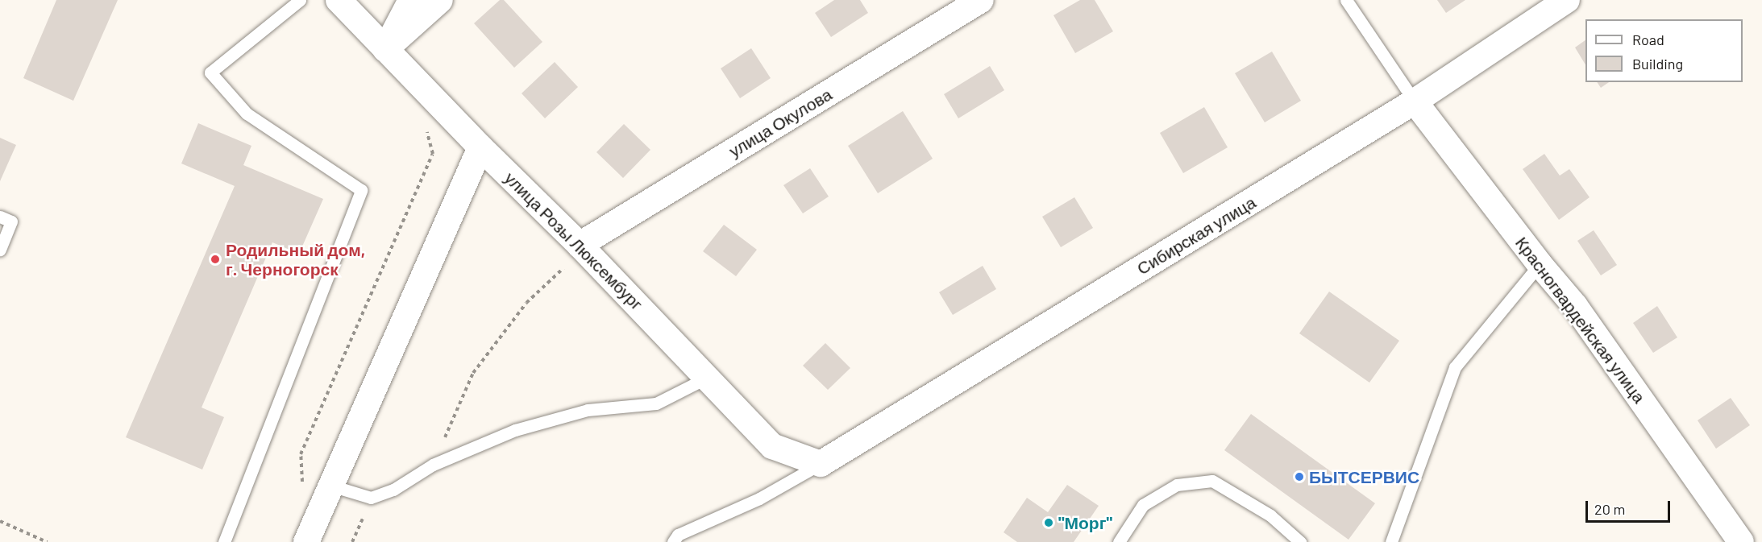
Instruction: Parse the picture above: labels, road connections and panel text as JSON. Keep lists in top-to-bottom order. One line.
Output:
{"streets":{"street":["улица Окулова","Сибирская улица","улица Розы Люксембург","Красногвардейская улица"]},"crossings":[["улица Окулова","улица Розы Люксембург"],["Сибирская улица","улица Розы Люксембург"],["Сибирская улица","Красногвардейская улица"]],"places":["Родильный дом, г. Черногорск","БЫТСЕРВИС","\"Морг\""],"legend":["Road","Building"],"scale_bar":"20 m"}
